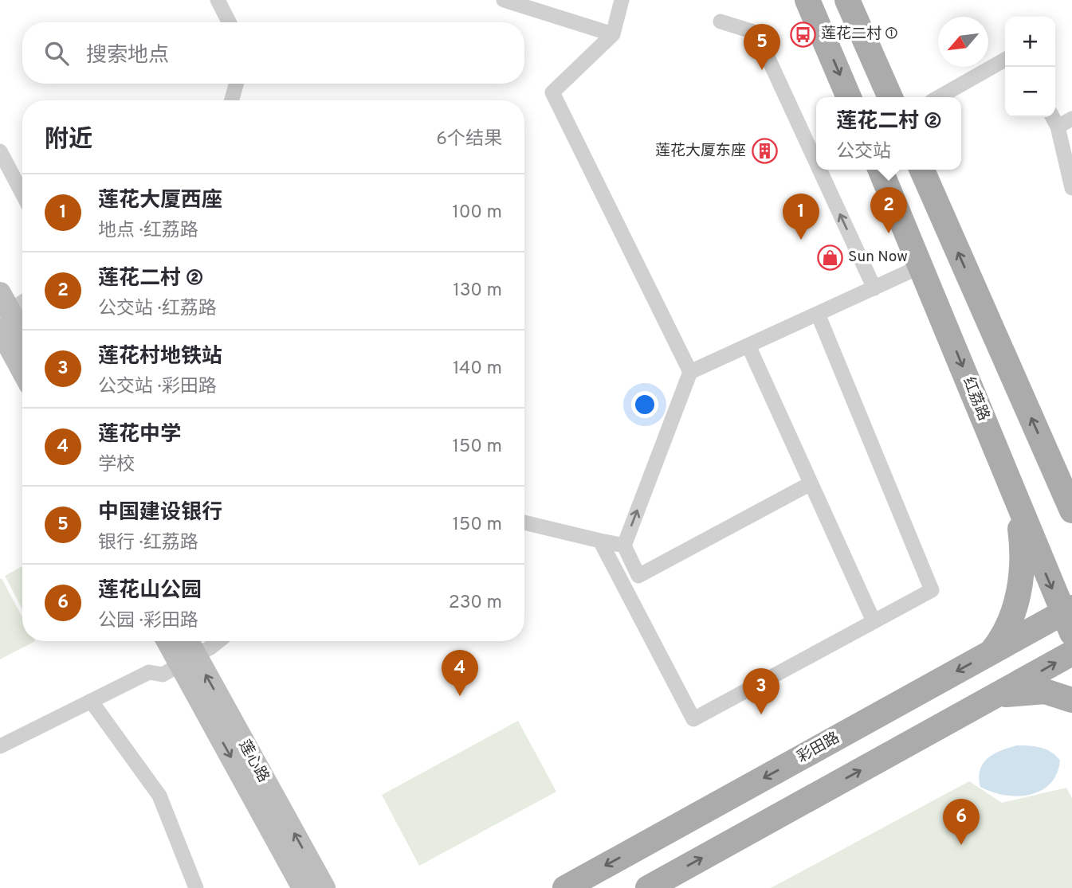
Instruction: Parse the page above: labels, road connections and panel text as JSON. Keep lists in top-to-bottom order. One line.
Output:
{"streets":{"main road":["红荔路","彩田路","莲心路"]},"crossings":[["红荔路","彩田路"]],"places":{"bus stop":["莲花二村 ①"],"building":["莲花大厦东座"],"shop":["Sun Now"]},"north":"bottom left","page":{"map_buttons":["+","−"],"search":"搜索地点","pins":["5","2","1","4","3","6"],"popup":["莲花二村 ②","公交站"],"heading":["附近","6个结果"],"list":[{"mark":"1","name":"莲花大厦西座","note":"地点 · 红荔路","value":"100 m"},{"mark":"2","name":"莲花二村 ②","note":"公交站 · 红荔路","value":"130 m"},{"mark":"3","name":"莲花村地铁站","note":"公交站 · 彩田路","value":"140 m"},{"mark":"4","name":"莲花中学","note":"学校","value":"150 m"},{"mark":"5","name":"中国建设银行","note":"银行 · 红荔路","value":"150 m"},{"mark":"6","name":"莲花山公园","note":"公园 · 彩田路","value":"230 m"}]}}
